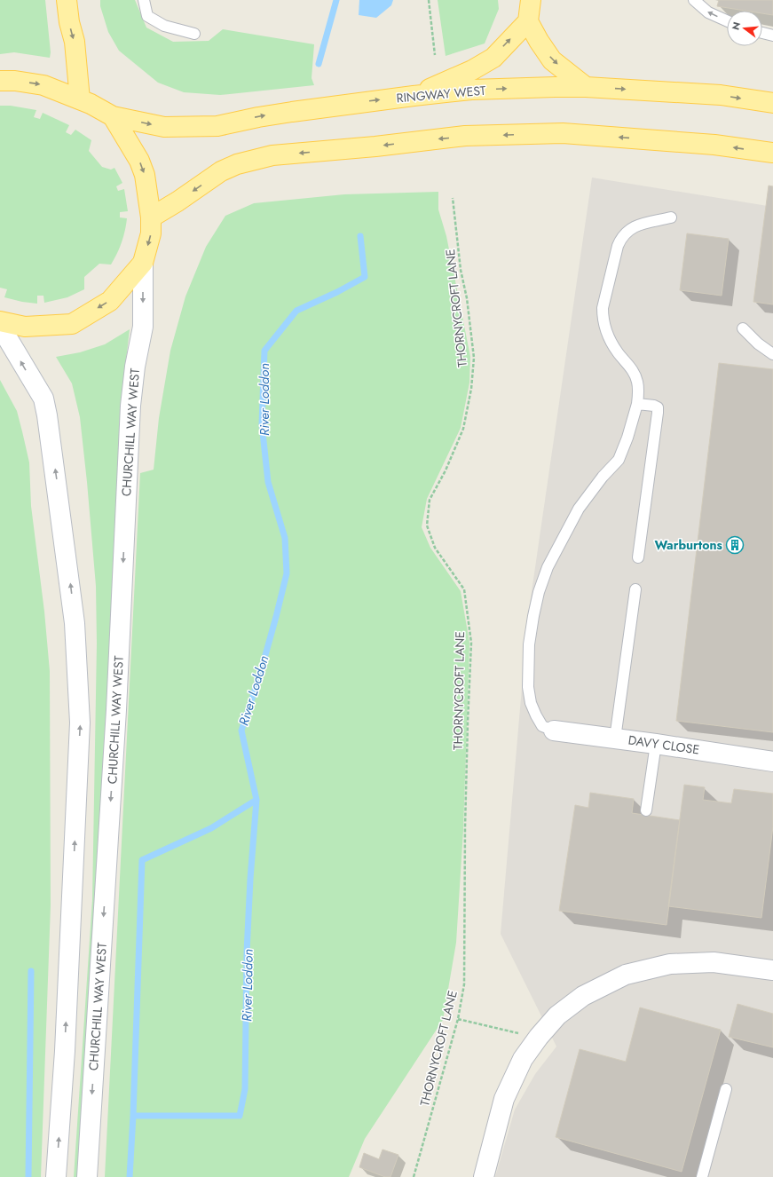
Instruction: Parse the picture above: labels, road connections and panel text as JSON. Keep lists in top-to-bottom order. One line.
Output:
{"streets":{"main road":["RINGWAY WEST","CHURCHILL WAY WEST","DAVY CLOSE"],"path":["THORNYCROFT LANE"]},"water":["River Loddon"],"places":{"building":["Warburtons"]},"north":"left"}
